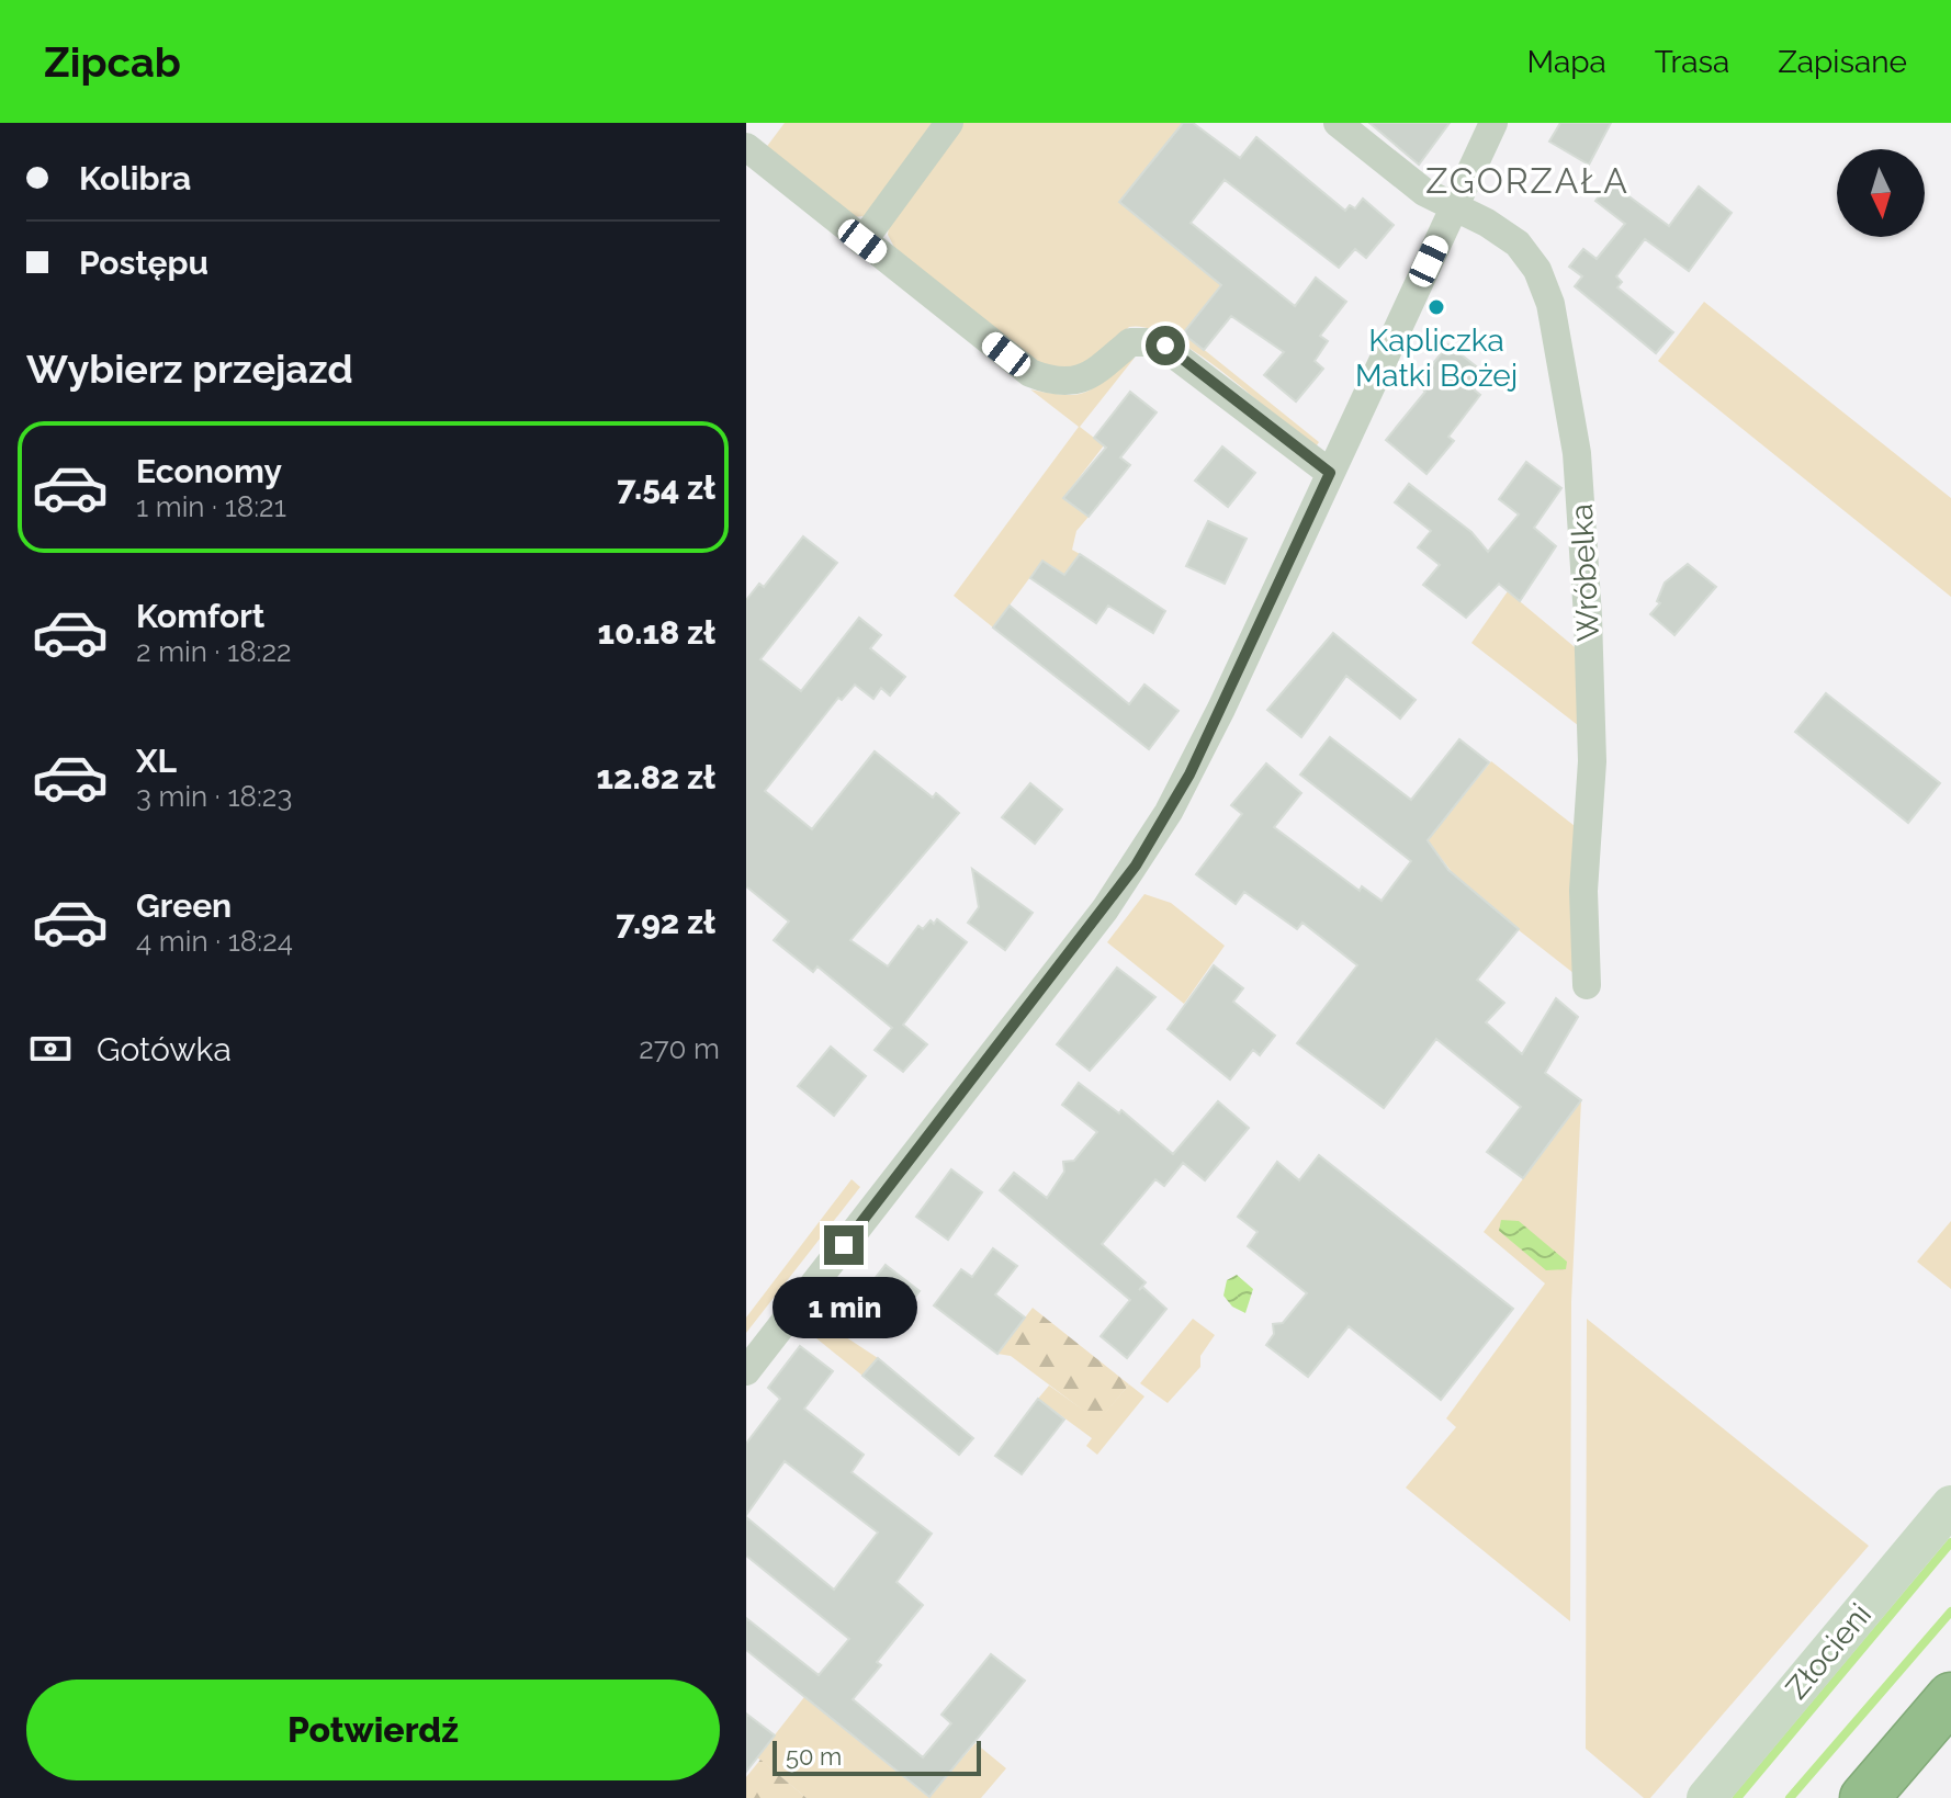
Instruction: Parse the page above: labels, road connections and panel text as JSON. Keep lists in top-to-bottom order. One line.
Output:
{"streets":{"street":["Wróbelka","Złocieni"]},"districts":["ZGORZAŁA"],"places":["Kapliczka Matki Bożej"],"scale_bar":"50 m","north":"bottom","page":{"header":"Zipcab","nav":["Mapa","Trasa","Zapisane"],"banner":["Kolibra","Postępu"],"heading":"Wybierz przejazd","list":[{"name":"Economy","note":"1 min · 18:21","value":"7.54 zł"},{"name":"Komfort","note":"2 min · 18:22","value":"10.18 zł"},{"name":"XL","note":"3 min · 18:23","value":"12.82 zł"},{"name":"Green","note":"4 min · 18:24","value":"7.92 zł"}],"pay":["Gotówka","270 m"],"bubble":"1 min","buttons":"Potwierdź","scale":"50 m"}}
